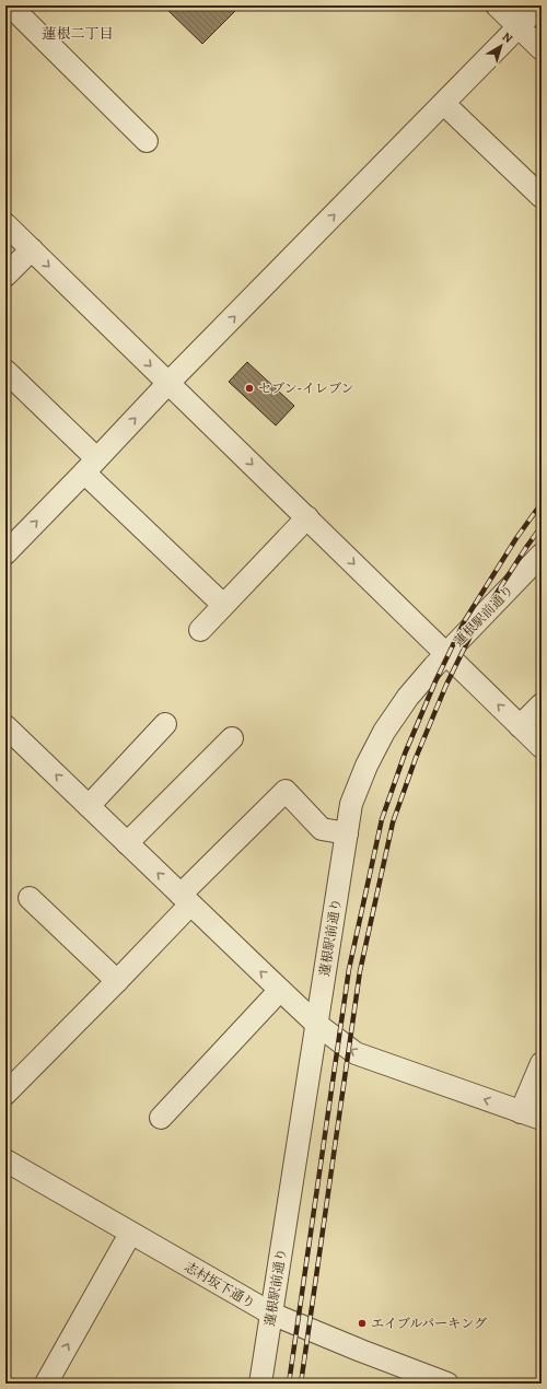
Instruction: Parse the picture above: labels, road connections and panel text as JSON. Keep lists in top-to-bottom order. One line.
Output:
{"streets":{"street":["蓮根駅前通り","志村坂下通り"]},"crossings":[["蓮根駅前通り","志村坂下通り"]],"districts":["蓮根二丁目"],"places":["セブン-イレブン","エイブルパーキング"],"north":"top right"}
